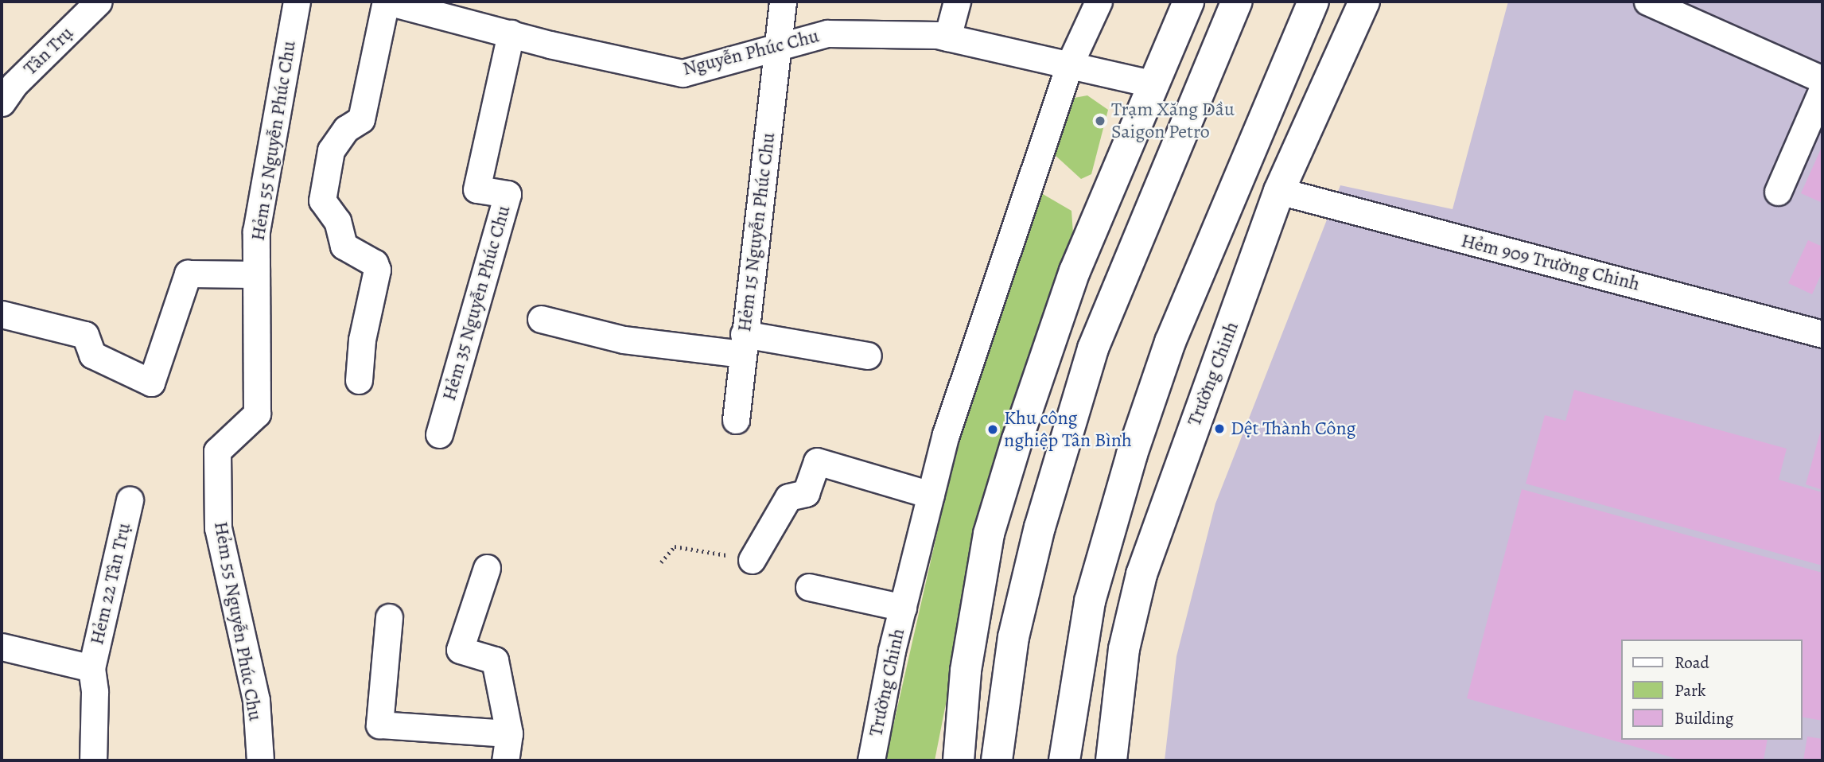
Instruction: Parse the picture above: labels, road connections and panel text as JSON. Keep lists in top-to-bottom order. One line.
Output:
{"streets":{"main road":["Trường Chinh"],"street":["Tân Trụ","Nguyễn Phúc Chu","Hẻm 55 Nguyễn Phúc Chu","Hẻm 15 Nguyễn Phúc Chu","Hẻm 909 Trường Chinh","Hẻm 35 Nguyễn Phúc Chu","Hẻm 22 Tân Trụ"]},"crossings":[["Nguyễn Phúc Chu","Hẻm 15 Nguyễn Phúc Chu"],["Nguyễn Phúc Chu","Hẻm 35 Nguyễn Phúc Chu"],["Nguyễn Phúc Chu","Trường Chinh"],["Hẻm 909 Trường Chinh","Trường Chinh"]],"places":["Trạm Xăng Dầu Saigon Petro","Dệt Thành Công","Khu công nghiệp Tân Bình"],"legend":["Road","Park","Building"]}
